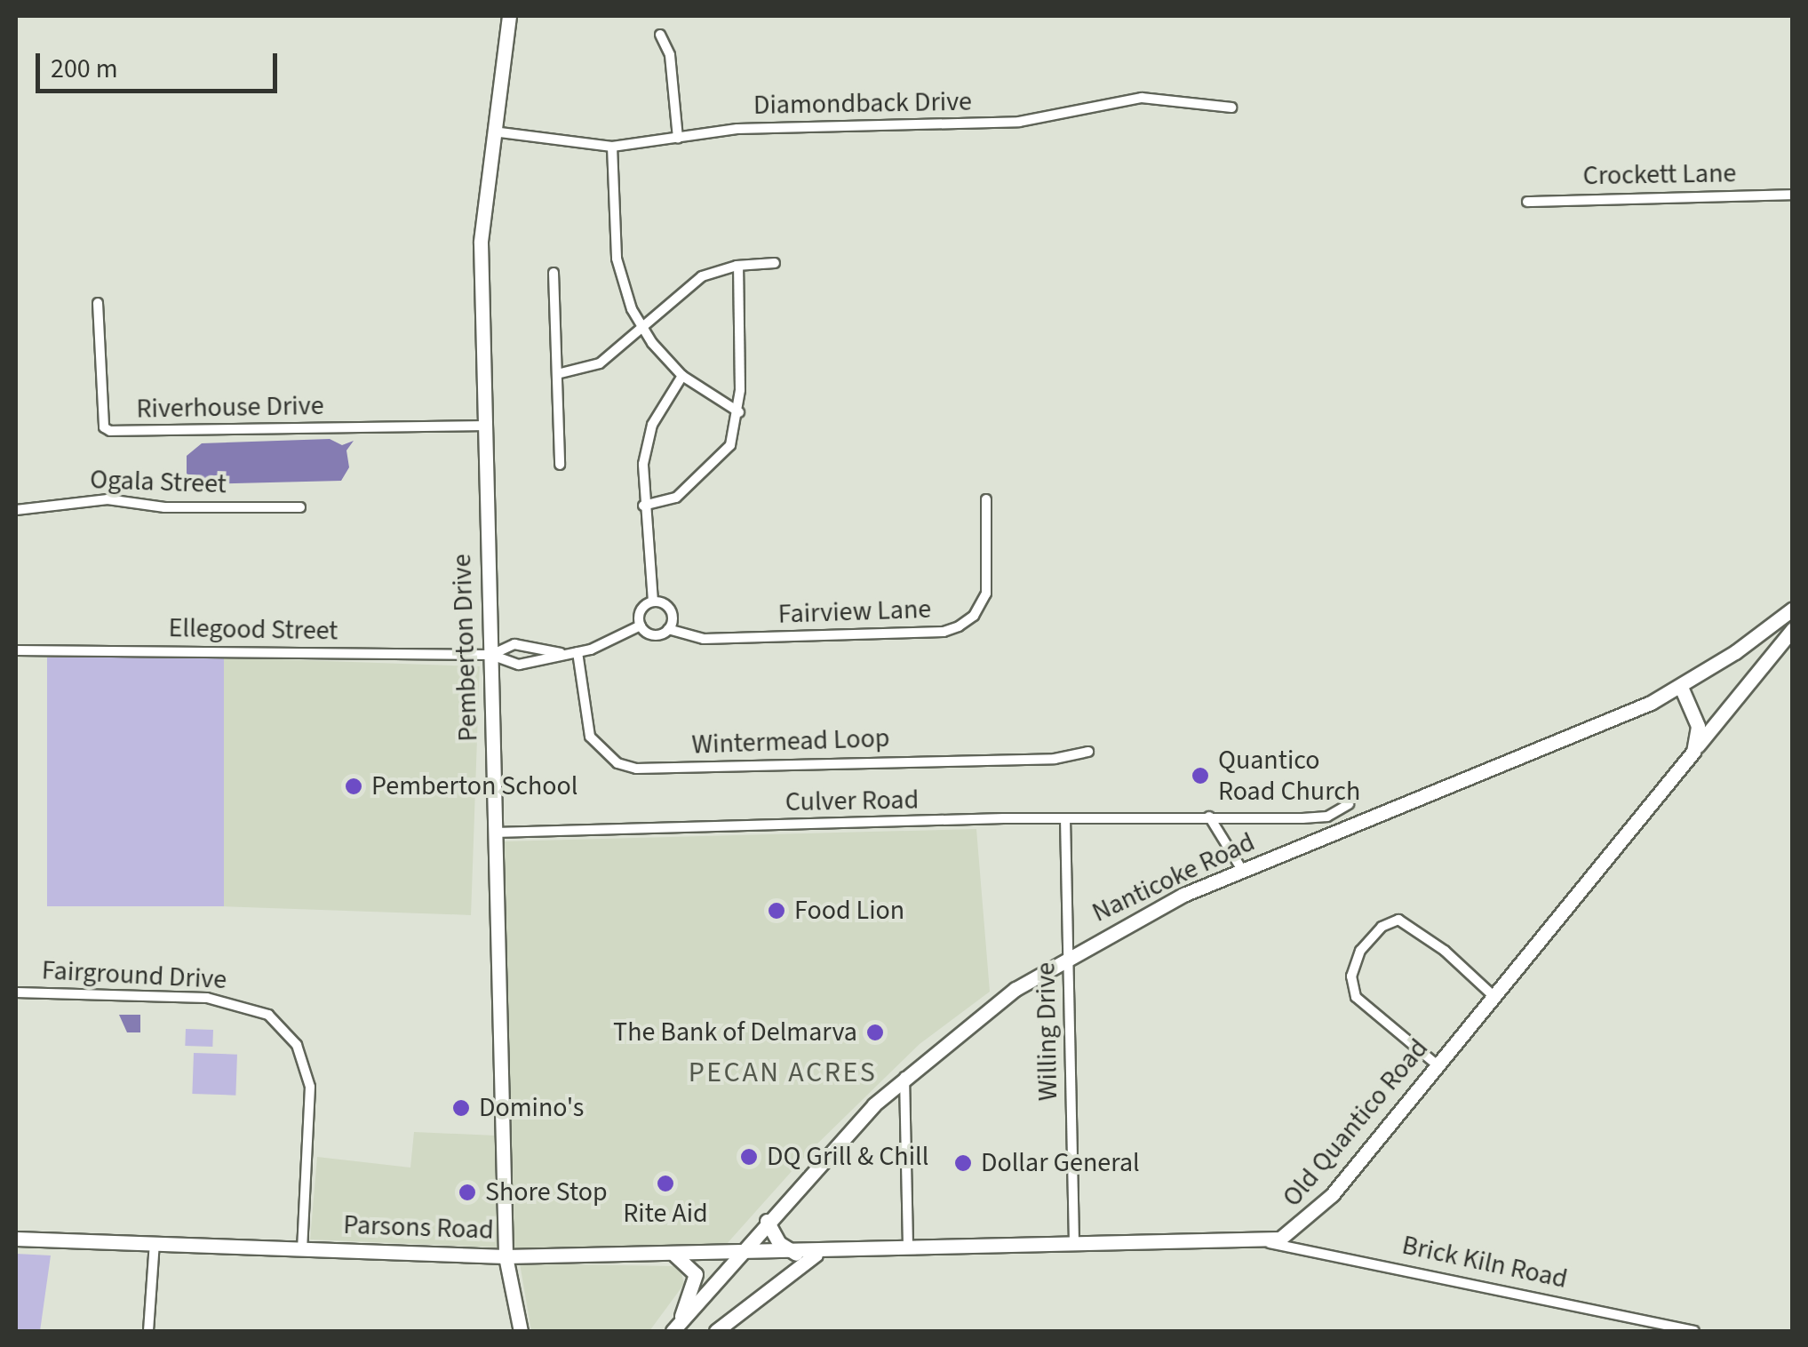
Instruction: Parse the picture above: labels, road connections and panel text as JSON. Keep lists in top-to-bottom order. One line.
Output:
{"streets":{"street":["Diamondback Drive","Crockett Lane","Riverhouse Drive","Ogala Street","Fairview Lane","Ellegood Street","Pemberton Drive","Wintermead Loop","Culver Road","Nanticoke Road","Fairground Drive","Willing Drive","Old Quantico Road","Parsons Road","Brick Kiln Road"]},"crossings":[["Diamondback Drive","Pemberton Drive"],["Riverhouse Drive","Pemberton Drive"],["Ellegood Street","Pemberton Drive"],["Pemberton Drive","Culver Road"],["Pemberton Drive","Parsons Road"],["Culver Road","Willing Drive"],["Nanticoke Road","Willing Drive"],["Nanticoke Road","Parsons Road"],["Fairground Drive","Parsons Road"],["Willing Drive","Old Quantico Road"],["Old Quantico Road","Parsons Road"],["Old Quantico Road","Brick Kiln Road"]],"districts":["PECAN ACRES"],"places":["Quantico Road Church","Pemberton School","Food Lion","The Bank of Delmarva","Domino's","DQ Grill & Chill","Dollar General","Rite Aid","Shore Stop"],"scale_bar":"200 m"}
